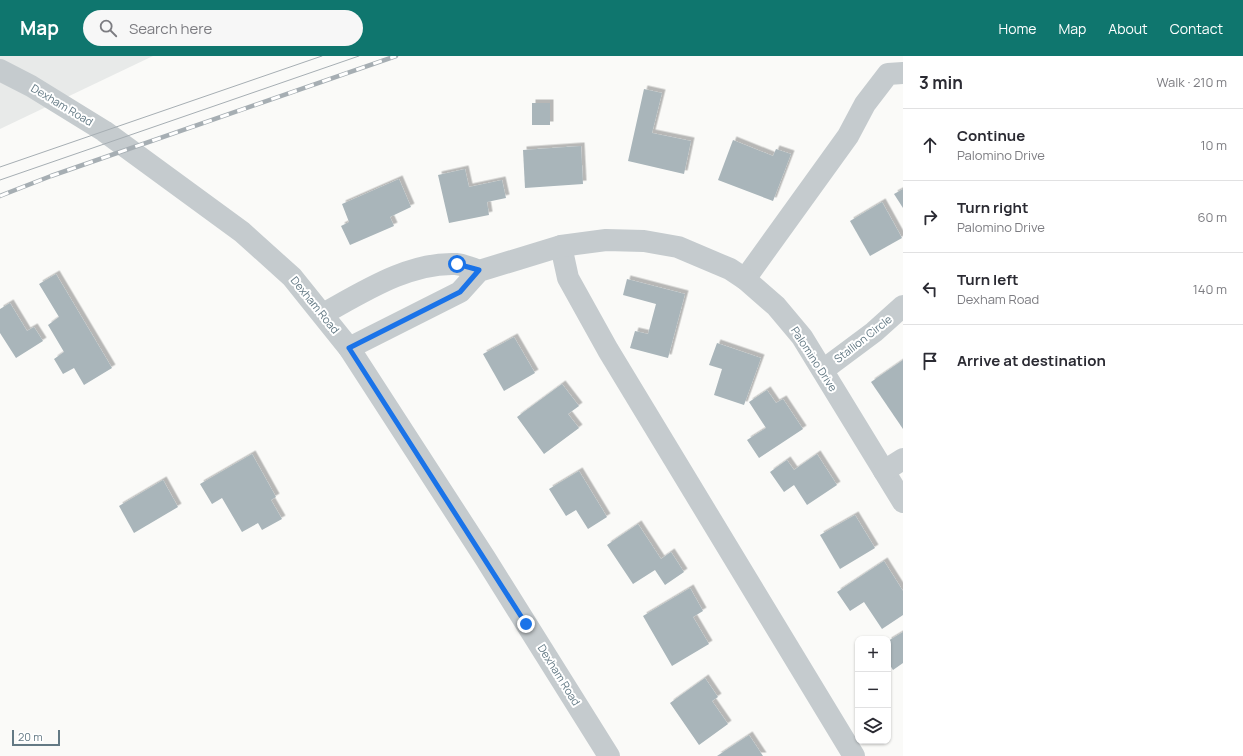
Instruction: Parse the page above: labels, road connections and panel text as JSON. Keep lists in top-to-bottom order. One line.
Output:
{"streets":{"street":["Dexham Road","Stallion Circle","Palomino Drive"]},"crossings":[["Stallion Circle","Palomino Drive"]],"scale_bar":"20 m","page":{"header":"Map","search":"Search here","nav":["Home","Map","About","Contact"],"heading":["3 min","Walk · 210 m"],"list":[["Continue","Palomino Drive","10 m"],["Turn right","Palomino Drive","60 m"],["Turn left","Dexham Road","140 m"],"Arrive at destination"],"map_buttons":["+","−"],"scale":"20 m"}}
